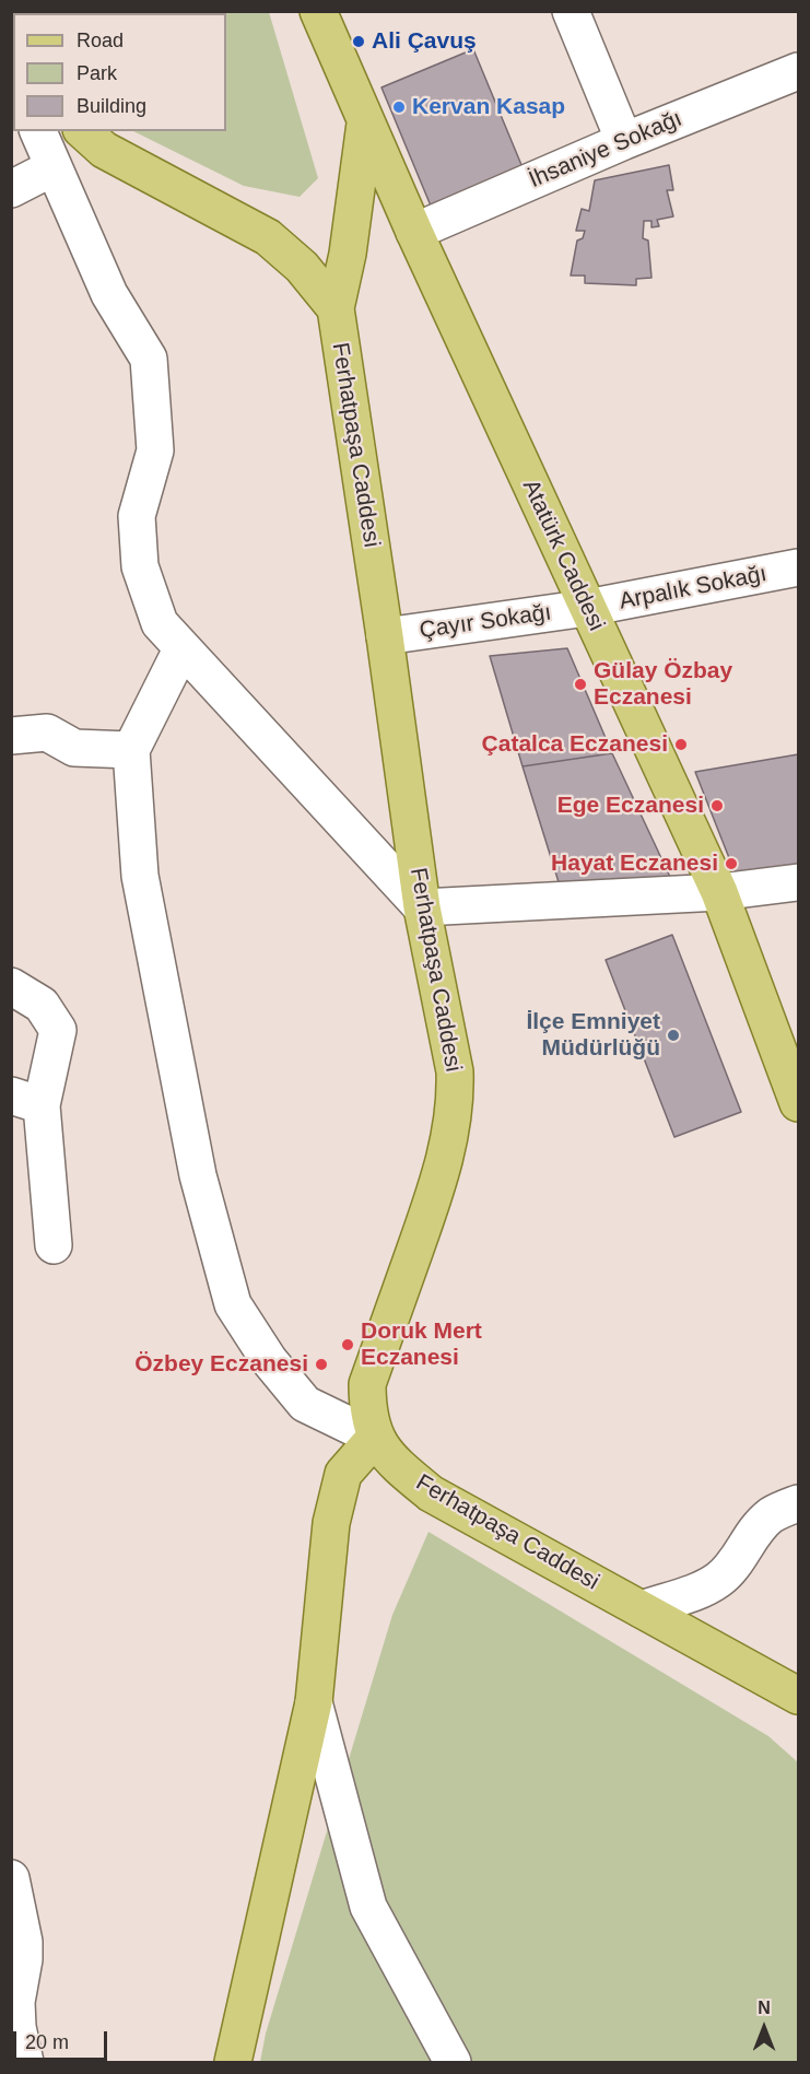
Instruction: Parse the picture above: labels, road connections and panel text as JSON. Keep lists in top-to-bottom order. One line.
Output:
{"streets":{"main road":["Ferhatpaşa Caddesi","Atatürk Caddesi"],"street":["İhsaniye Sokağı","Arpalık Sokağı","Çayır Sokağı"]},"crossings":[["İhsaniye Sokağı","Atatürk Caddesi"],["Ferhatpaşa Caddesi","Çayır Sokağı"],["Atatürk Caddesi","Arpalık Sokağı"],["Atatürk Caddesi","Çayır Sokağı"],["Arpalık Sokağı","Çayır Sokağı"]],"places":["Ali Çavuş","Kervan Kasap","Gülay Özbay Eczanesi","Çatalca Eczanesi","Ege Eczanesi","Hayat Eczanesi","İlçe Emniyet Müdürlüğü","Doruk Mert Eczanesi","Özbey Eczanesi"],"legend":["Road","Park","Building"],"scale_bar":"20 m","north":"top"}
